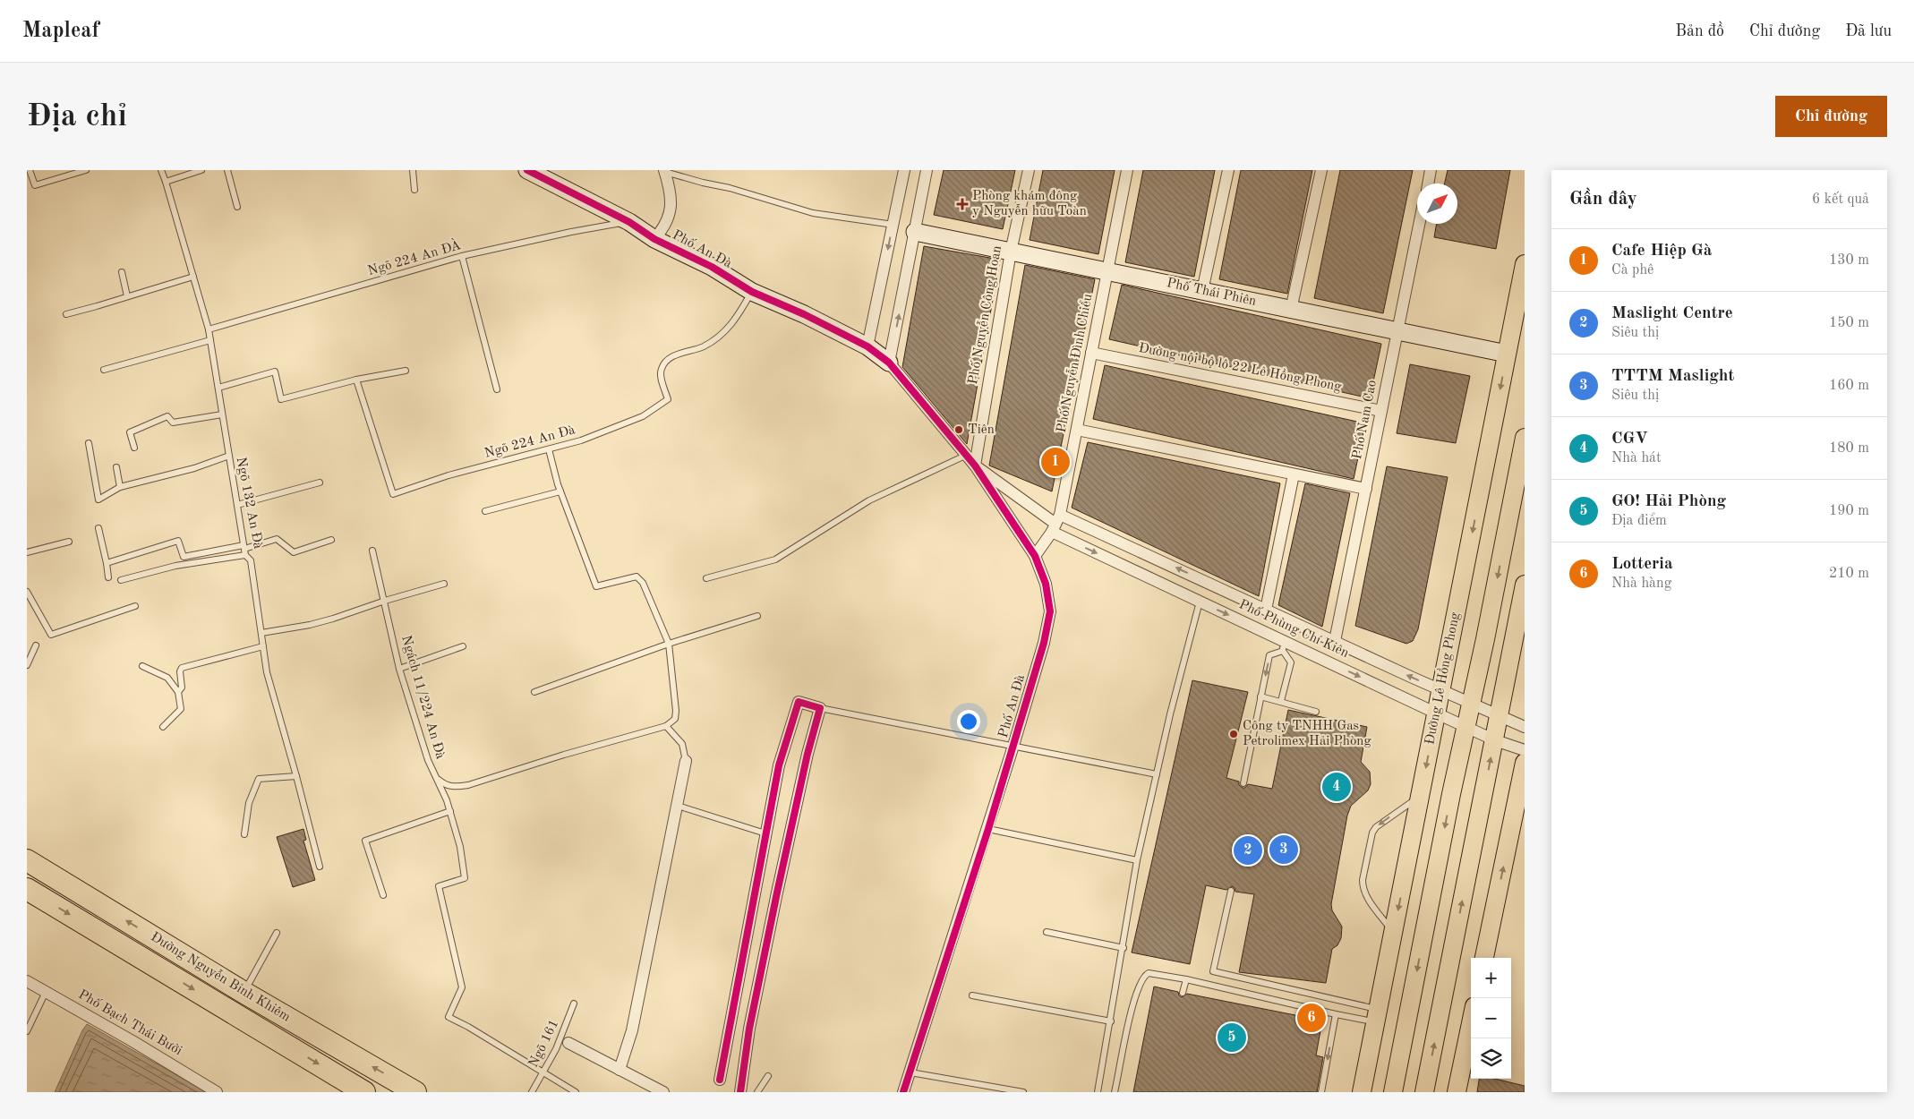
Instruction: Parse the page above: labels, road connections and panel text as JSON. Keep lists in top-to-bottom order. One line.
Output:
{"streets":{"highway":["Đường Nguyễn Bỉnh Khiêm"],"main road":["Đường Lê Hồng Phong"],"street":["Phố An Đà","Phố Thái Phiên","Phố Nguyễn Công Hoan","Phố Nguyễn Đình Chiểu","Đường nội bộ lô 22 Lê Hồng Phong","Phố Nam Cao","Phố Phùng Chí Kiên","Phố Bạch Thái Bưởi"],"lane":["Ngõ 224 An ĐÀ","Ngõ 224 An Đà","Ngõ 132 An Đà","Ngách 11/224 An Đà","Ngõ 161"]},"crossings":[["Phố An Đà","Ngõ 224 An ĐÀ"],["Phố An Đà","Phố Nguyễn Công Hoan"],["Phố An Đà","Phố Nguyễn Đình Chiểu"],["Phố An Đà","Ngõ 224 An Đà"],["Ngõ 224 An ĐÀ","Ngõ 132 An Đà"],["Phố Thái Phiên","Phố Nguyễn Công Hoan"],["Phố Thái Phiên","Phố Nguyễn Đình Chiểu"],["Phố Thái Phiên","Phố Nam Cao"],["Phố Thái Phiên","Đường Lê Hồng Phong"],["Phố Nguyễn Đình Chiểu","Đường nội bộ lô 22 Lê Hồng Phong"],["Phố Nguyễn Đình Chiểu","Phố Phùng Chí Kiên"],["Đường nội bộ lô 22 Lê Hồng Phong","Phố Nam Cao"],["Phố Nam Cao","Phố Phùng Chí Kiên"],["Phố Phùng Chí Kiên","Đường Lê Hồng Phong"],["Ngách 11/224 An Đà","Ngõ 161"]],"places":{"health":["Phòng khám đông y Nguyễn hữu Toàn"],"other":["Tiên","Công ty TNHH Gas Petrolimex Hải Phòng"]},"north":"top right","page":{"header":"Mapleaf","nav":["Bản đồ","Chỉ đường","Đã lưu"],"buttons":"Chỉ đường","title":"Địa chỉ","heading":["Gần đây","6 kết quả"],"list":[{"mark":"1","name":"Cafe Hiệp Gà","note":"Cà phê","value":"130 m"},{"mark":"2","name":"Maslight Centre","note":"Siêu thị","value":"150 m"},{"mark":"3","name":"TTTM Maslight","note":"Siêu thị","value":"160 m"},{"mark":"4","name":"CGV","note":"Nhà hát","value":"180 m"},{"mark":"5","name":"GO! Hải Phòng","note":"Địa điểm","value":"190 m"},{"mark":"6","name":"Lotteria","note":"Nhà hàng","value":"210 m"}],"pins":["1","4","3","2","6","5"],"map_buttons":["+","−"]}}
